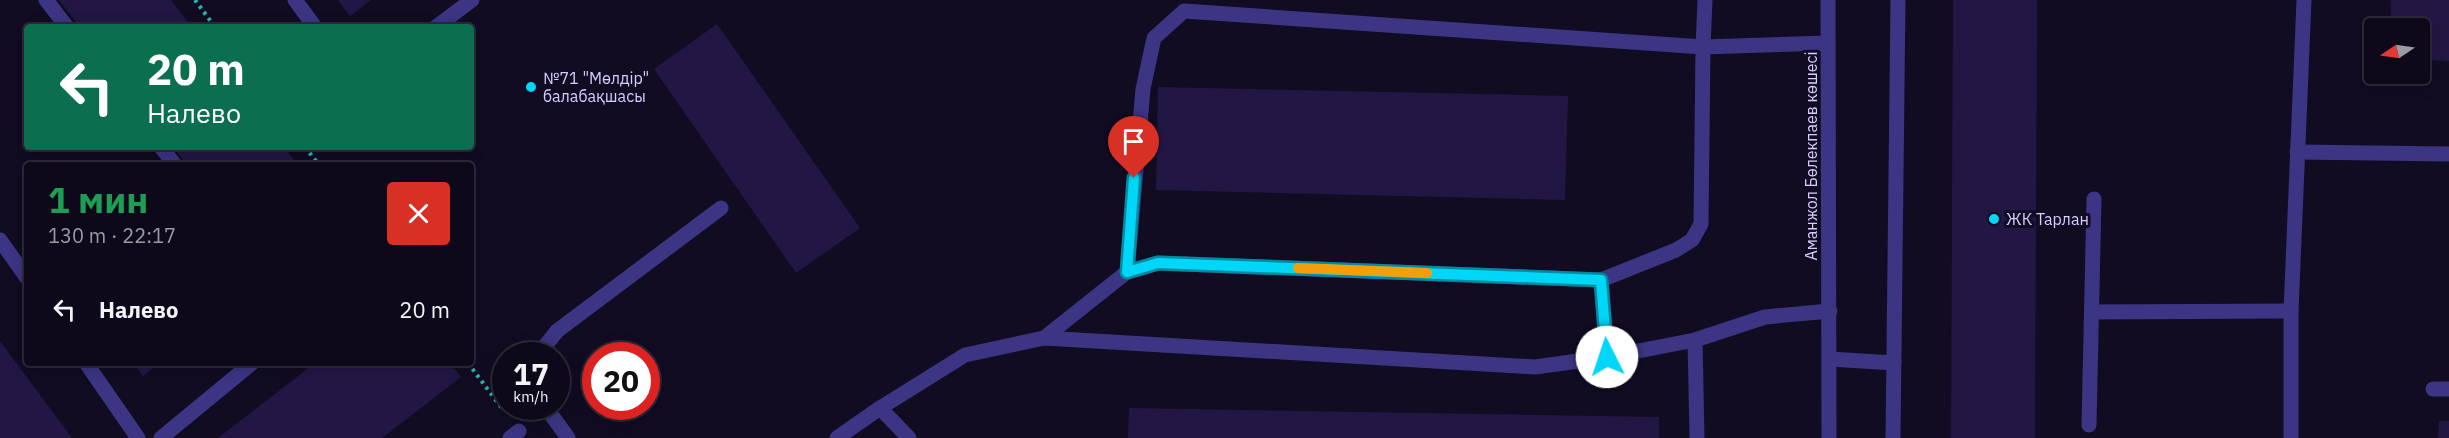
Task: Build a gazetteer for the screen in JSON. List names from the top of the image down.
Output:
{
  "streets": {
    "lane": ["Аманжол Бөлекпаев көшесі"]
  },
  "places": ["№71 \"Мөлдір\" балабақшасы", "ЖК Тарлан"],
  "north": "left",
  "page": {
    "turn": ["20 m", "Налево"],
    "heading": ["1 мин", "130 m · 22:17"],
    "list": [
      {
        "name": "Налево",
        "value": "20 m"
      }
    ],
    "speed": "17 km/h",
    "limit": "20"
  }
}
